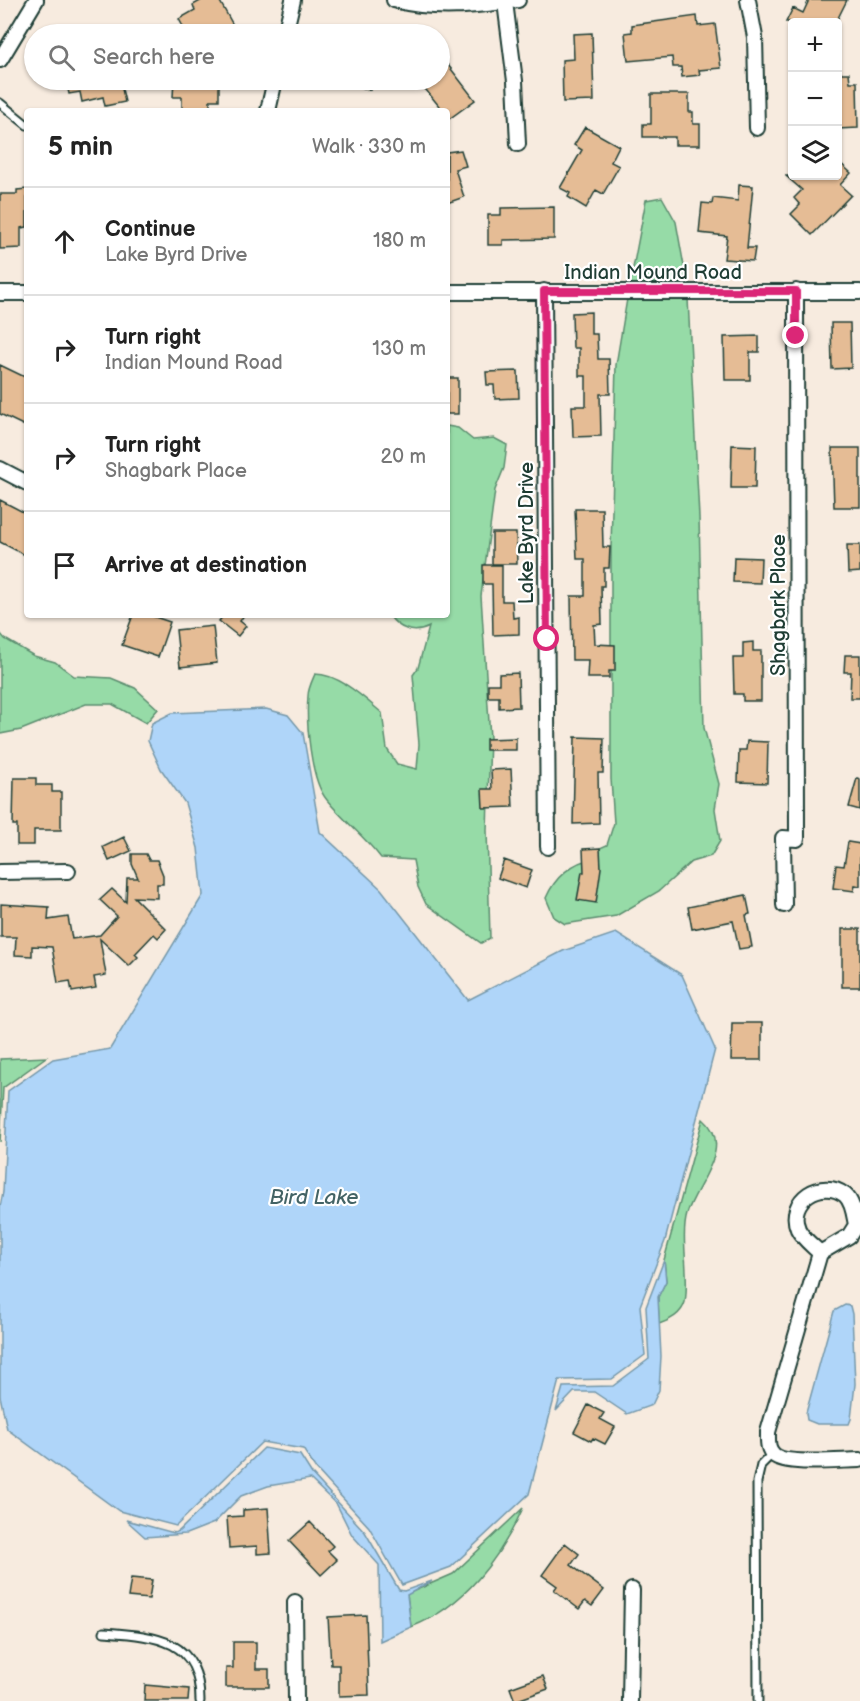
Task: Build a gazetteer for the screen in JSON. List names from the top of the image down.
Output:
{
  "streets": {
    "street": ["Indian Mound Road", "Lake Byrd Drive", "Shagbark Place"]
  },
  "crossings": [
    ["Indian Mound Road", "Lake Byrd Drive"],
    ["Indian Mound Road", "Shagbark Place"]
  ],
  "water": ["Bird Lake"],
  "page": {
    "map_buttons": ["+", "−"],
    "search": "Search here",
    "heading": ["5 min", "Walk · 330 m"],
    "list": [
      ["Continue", "Lake Byrd Drive", "180 m"],
      ["Turn right", "Indian Mound Road", "130 m"],
      ["Turn right", "Shagbark Place", "20 m"],
      "Arrive at destination"
    ]
  }
}
